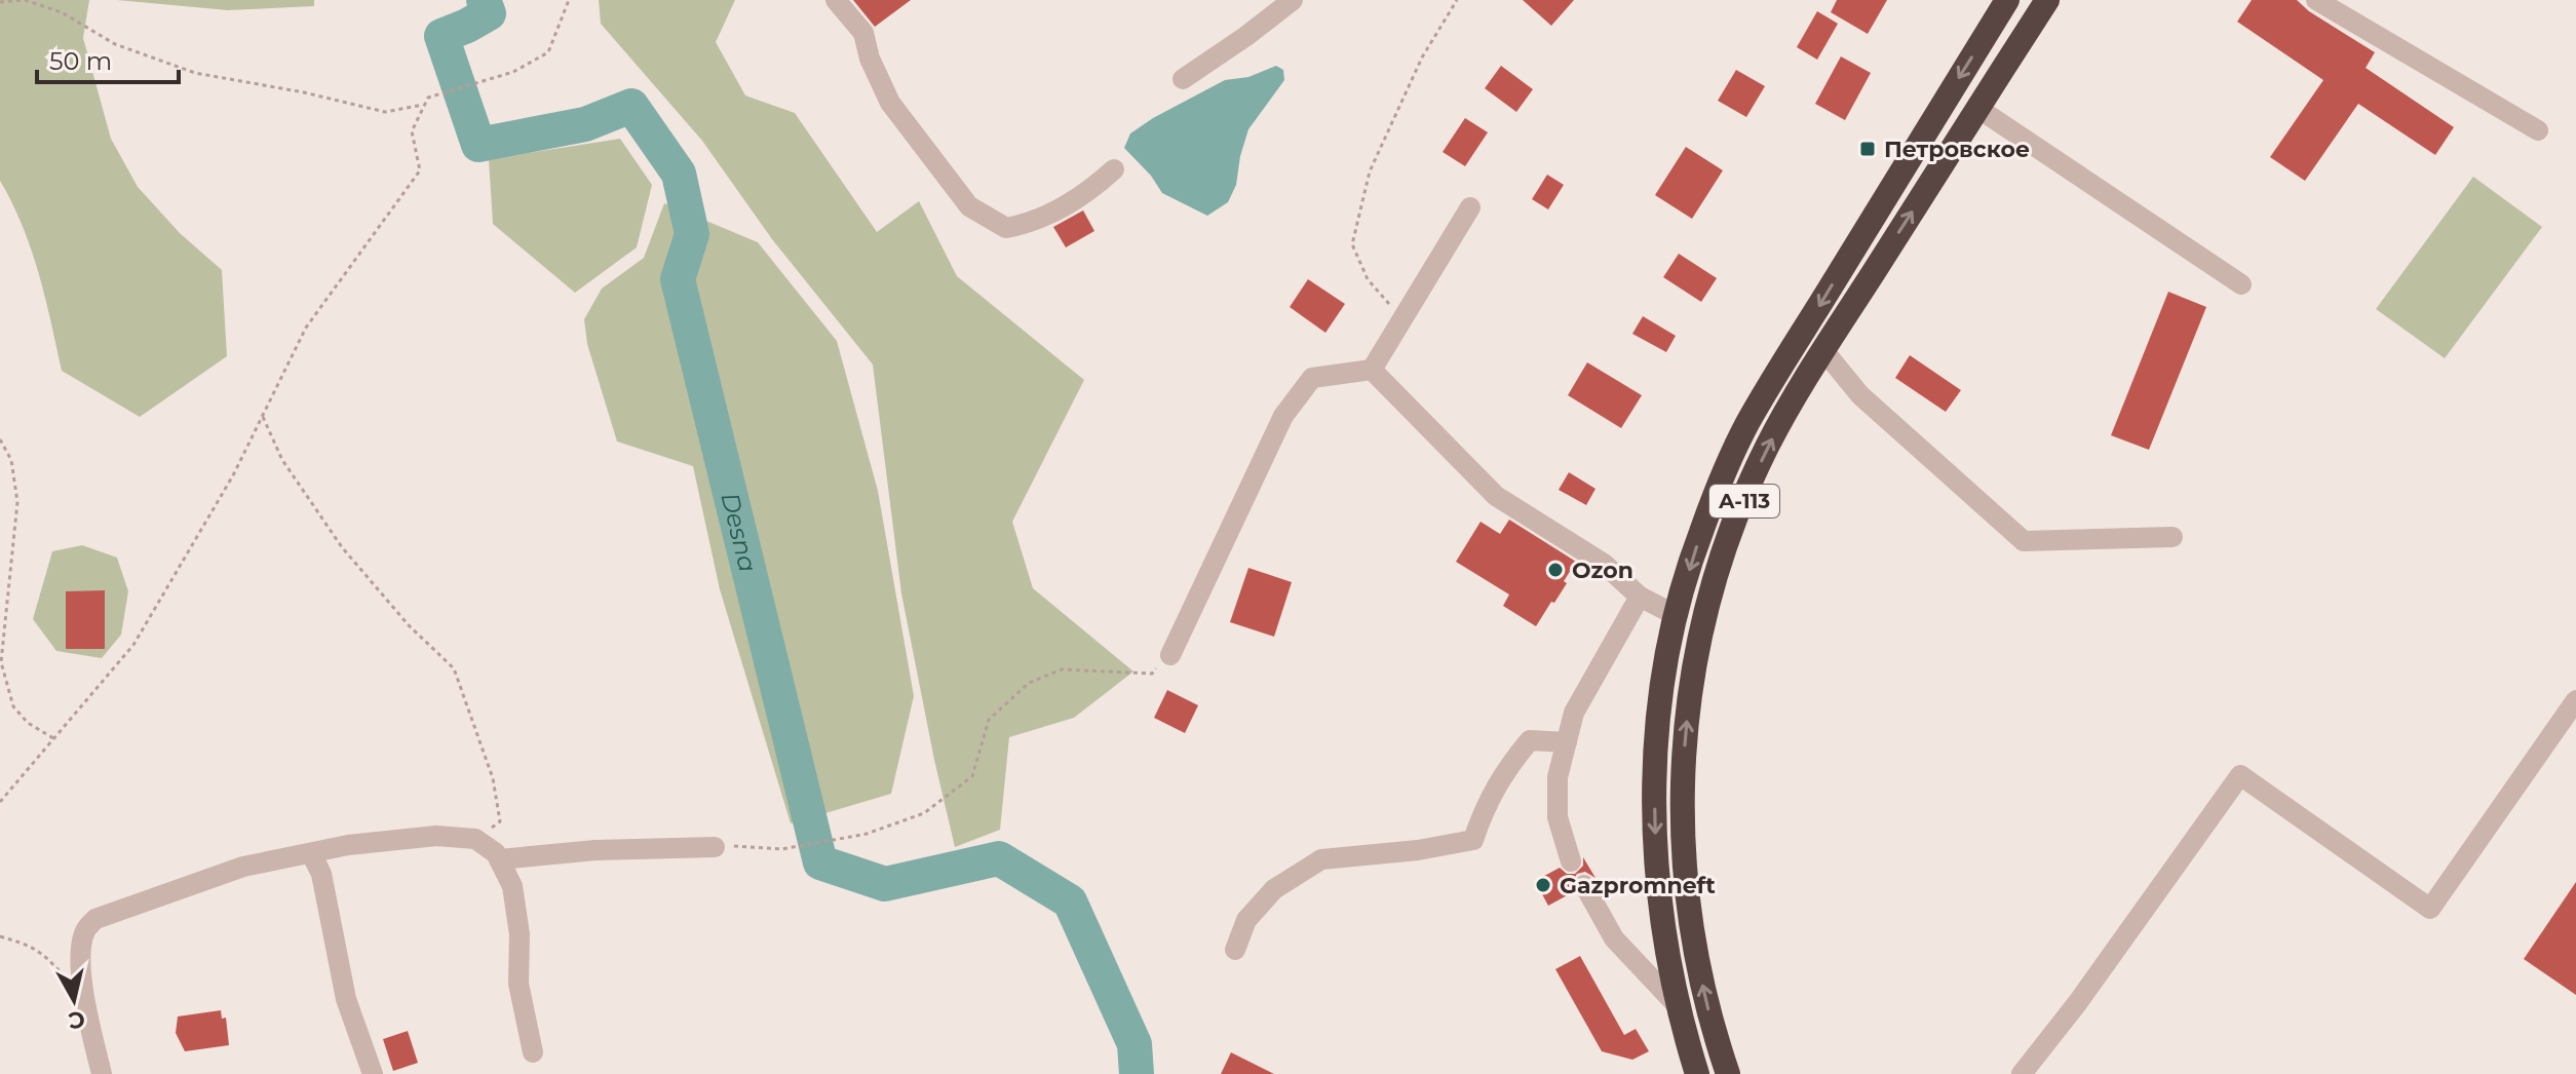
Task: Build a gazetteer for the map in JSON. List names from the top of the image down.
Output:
{
  "streets": {
    "highway": ["А-113"]
  },
  "water": ["Desna"],
  "places": {
    "transit": ["Петровское"],
    "other": ["Ozon", "Gazpromneft"]
  },
  "scale_bar": "50 m",
  "north": "bottom"
}
